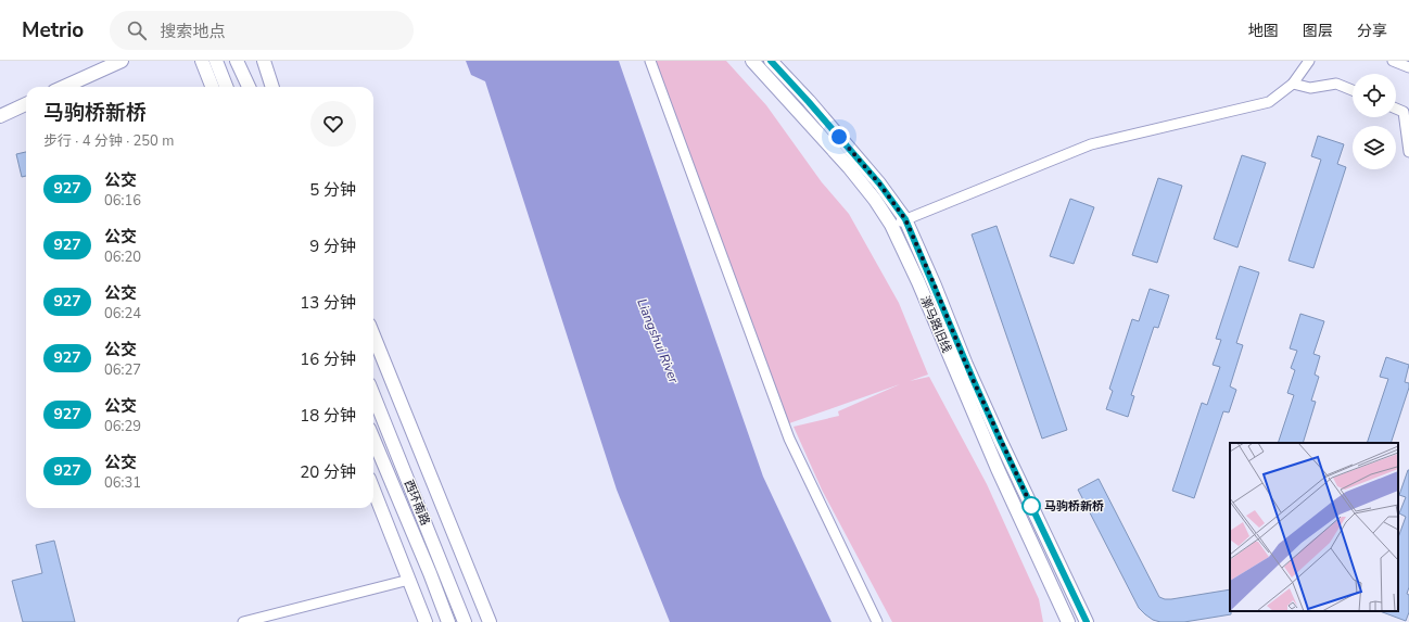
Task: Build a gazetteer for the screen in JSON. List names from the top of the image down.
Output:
{
  "streets": {
    "main road": ["漷马路旧线", "西环南路"]
  },
  "water": ["Liangshui River"],
  "places": ["马驹桥新桥"],
  "lines": ["bus line 927"],
  "page": {
    "header": "Metrio",
    "search": "搜索地点",
    "nav": ["地图", "图层", "分享"],
    "heading": ["马驹桥新桥", "步行 · 4 分钟 · 250 m"],
    "list": [
      {
        "mark": "927",
        "name": "公交",
        "note": "06:16",
        "value": "5 分钟"
      },
      {
        "mark": "927",
        "name": "公交",
        "note": "06:20",
        "value": "9 分钟"
      },
      {
        "mark": "927",
        "name": "公交",
        "note": "06:24",
        "value": "13 分钟"
      },
      {
        "mark": "927",
        "name": "公交",
        "note": "06:27",
        "value": "16 分钟"
      },
      {
        "mark": "927",
        "name": "公交",
        "note": "06:29",
        "value": "18 分钟"
      },
      {
        "mark": "927",
        "name": "公交",
        "note": "06:31",
        "value": "20 分钟"
      }
    ]
  }
}
